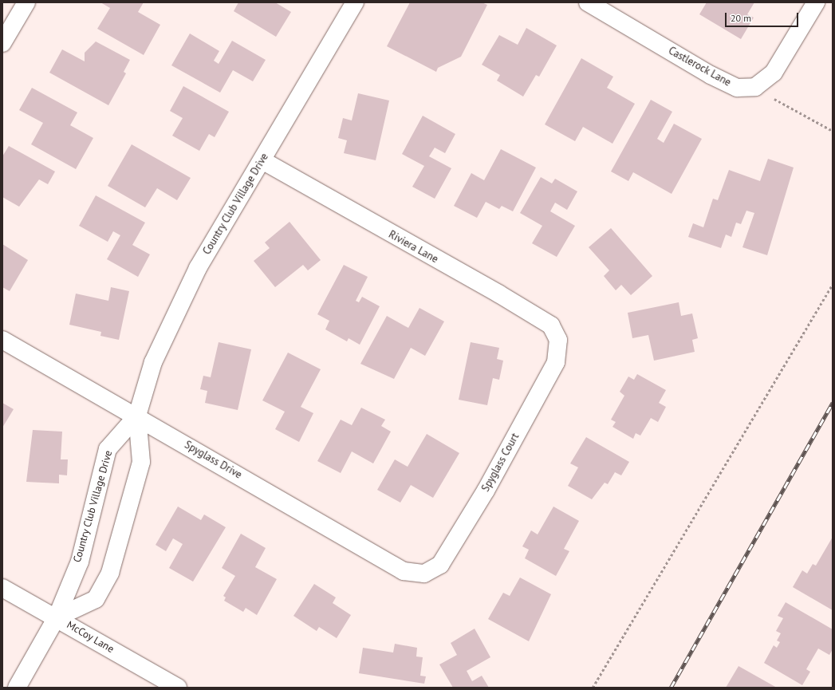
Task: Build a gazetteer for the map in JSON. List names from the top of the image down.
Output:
{
  "streets": {
    "street": [
      "Castlerock Lane",
      "Country Club Village Drive",
      "Riviera Lane",
      "Spyglass Drive",
      "Spyglass Court",
      "McCoy Lane"
    ]
  },
  "crossings": [
    ["Country Club Village Drive", "Riviera Lane"],
    ["Country Club Village Drive", "Spyglass Drive"],
    ["Country Club Village Drive", "McCoy Lane"],
    ["Riviera Lane", "Spyglass Court"],
    ["Spyglass Drive", "Spyglass Court"]
  ],
  "scale_bar": "20 m"
}
